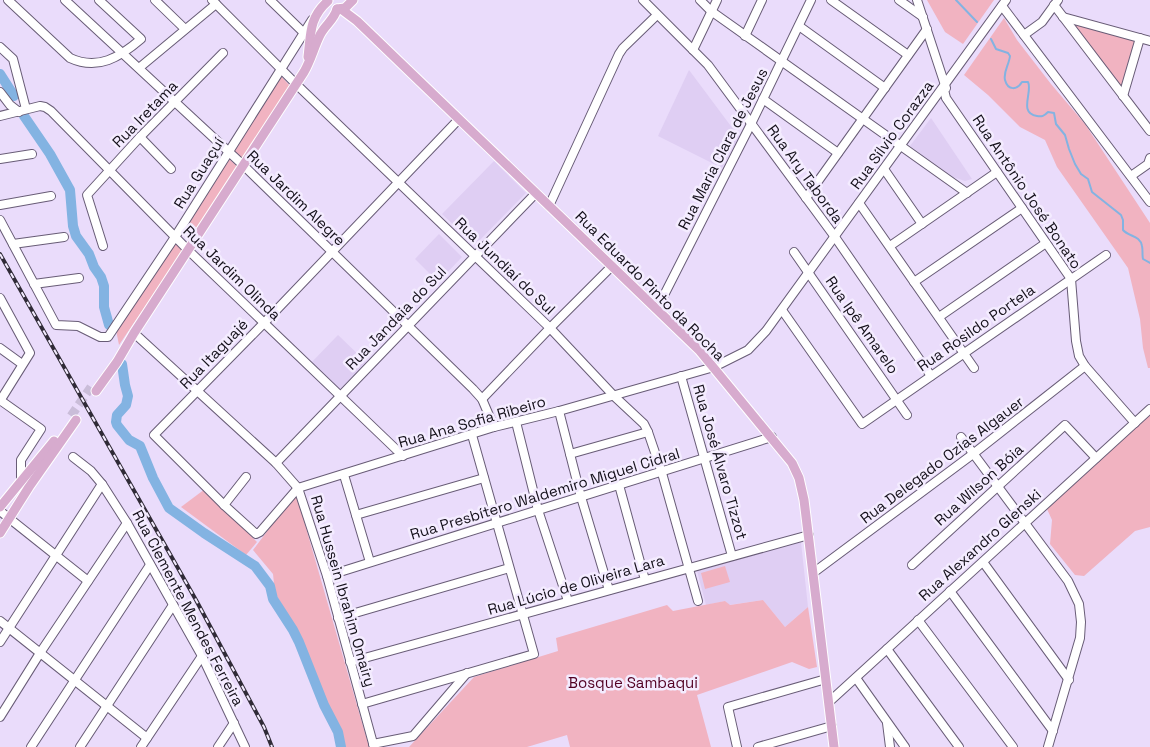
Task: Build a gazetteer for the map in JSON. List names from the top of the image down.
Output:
{
  "streets": {
    "main road": ["Rua Guaçuí", "Rua Eduardo Pinto da Rocha"],
    "street": [
      "Rua Iretama",
      "Rua Sílvio Corazza",
      "Rua Maria Clara de Jesus",
      "Rua Ary Taborda",
      "Rua Antônio José Bonato",
      "Rua Jardim Alegre",
      "Rua Jundiaí do Sul",
      "Rua Jardim Olinda",
      "Rua Jandaia do Sul",
      "Rua Ipê Amarelo",
      "Rua Rosildo Portela",
      "Rua Itaguajé",
      "Rua Ana Sofia Ribeiro",
      "Rua Delegado Ozias Algauer",
      "Rua José Álvaro Tizzot",
      "Rua Wilson Bóia",
      "Rua Presbítero Waldemiro Miguel Cidral",
      "Rua Alexandro Glenski",
      "Rua Lúcio de Oliveira Lara",
      "Rua Hussein Ibrahim Omairy",
      "Rua Clemente Mendes Ferreira"
    ]
  },
  "crossings": [
    ["Rua Iretama", "Rua Jardim Alegre"],
    ["Rua Iretama", "Rua Jardim Olinda"],
    ["Rua Sílvio Corazza", "Rua Ary Taborda"],
    ["Rua Sílvio Corazza", "Rua Antônio José Bonato"],
    ["Rua Sílvio Corazza", "Rua Eduardo Pinto da Rocha"],
    ["Rua Sílvio Corazza", "Rua Ipê Amarelo"],
    ["Rua Sílvio Corazza", "Rua Rosildo Portela"],
    ["Rua Sílvio Corazza", "Rua Ana Sofia Ribeiro"],
    ["Rua Maria Clara de Jesus", "Rua Ary Taborda"],
    ["Rua Maria Clara de Jesus", "Rua Eduardo Pinto da Rocha"],
    ["Rua Guaçuí", "Rua Jardim Alegre"],
    ["Rua Guaçuí", "Rua Jundiaí do Sul"],
    ["Rua Guaçuí", "Rua Jardim Olinda"],
    ["Rua Guaçuí", "Rua Eduardo Pinto da Rocha"],
    ["Rua Ary Taborda", "Rua Rosildo Portela"],
    ["Rua Antônio José Bonato", "Rua Rosildo Portela"],
    ["Rua Antônio José Bonato", "Rua Delegado Ozias Algauer"],
    ["Rua Antônio José Bonato", "Rua Alexandro Glenski"],
    ["Rua Jardim Alegre", "Rua Jandaia do Sul"],
    ["Rua Jardim Alegre", "Rua Itaguajé"],
    ["Rua Jardim Alegre", "Rua Ana Sofia Ribeiro"],
    ["Rua Jundiaí do Sul", "Rua Jandaia do Sul"],
    ["Rua Jundiaí do Sul", "Rua Itaguajé"],
    ["Rua Jundiaí do Sul", "Rua Ana Sofia Ribeiro"],
    ["Rua Jundiaí do Sul", "Rua Presbítero Waldemiro Miguel Cidral"],
    ["Rua Jundiaí do Sul", "Rua Lúcio de Oliveira Lara"],
    ["Rua Jardim Olinda", "Rua Jandaia do Sul"],
    ["Rua Jardim Olinda", "Rua Itaguajé"],
    ["Rua Jardim Olinda", "Rua Ana Sofia Ribeiro"],
    ["Rua Eduardo Pinto da Rocha", "Rua Jandaia do Sul"],
    ["Rua Eduardo Pinto da Rocha", "Rua Itaguajé"],
    ["Rua Eduardo Pinto da Rocha", "Rua Ana Sofia Ribeiro"],
    ["Rua Eduardo Pinto da Rocha", "Rua Delegado Ozias Algauer"],
    ["Rua Eduardo Pinto da Rocha", "Rua Presbítero Waldemiro Miguel Cidral"],
    ["Rua Eduardo Pinto da Rocha", "Rua Alexandro Glenski"],
    ["Rua Eduardo Pinto da Rocha", "Rua Lúcio de Oliveira Lara"],
    ["Rua Jandaia do Sul", "Rua Hussein Ibrahim Omairy"],
    ["Rua Ipê Amarelo", "Rua Rosildo Portela"],
    ["Rua Itaguajé", "Rua Hussein Ibrahim Omairy"],
    ["Rua Ana Sofia Ribeiro", "Rua José Álvaro Tizzot"],
    ["Rua Ana Sofia Ribeiro", "Rua Hussein Ibrahim Omairy"],
    ["Rua José Álvaro Tizzot", "Rua Presbítero Waldemiro Miguel Cidral"],
    ["Rua José Álvaro Tizzot", "Rua Lúcio de Oliveira Lara"],
    ["Rua Wilson Bóia", "Rua Alexandro Glenski"],
    ["Rua Presbítero Waldemiro Miguel Cidral", "Rua Hussein Ibrahim Omairy"],
    ["Rua Lúcio de Oliveira Lara", "Rua Hussein Ibrahim Omairy"]
  ],
  "parks": ["Bosque Sambaqui"]
}
